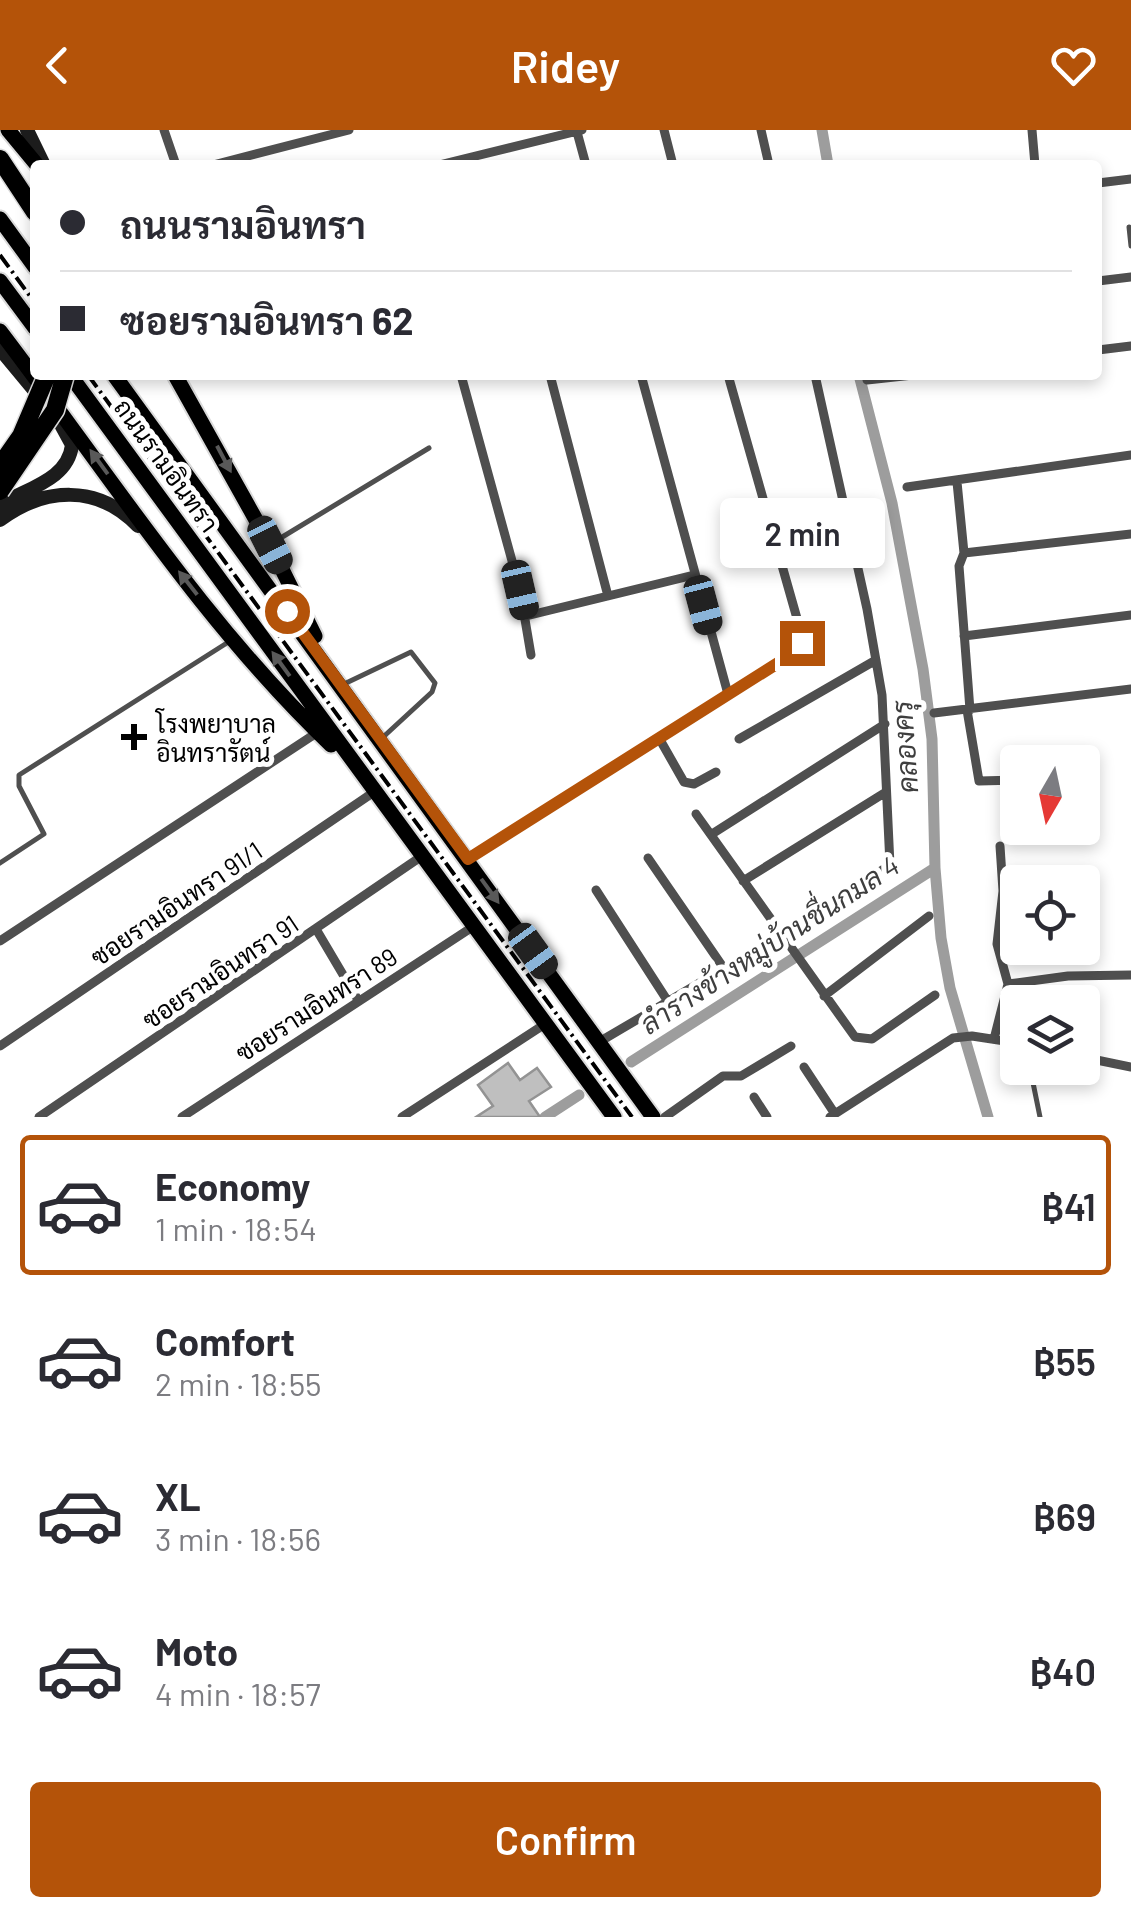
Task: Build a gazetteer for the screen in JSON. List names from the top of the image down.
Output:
{
  "streets": {
    "main road": ["ถนนรามอินทรา"],
    "street": ["ซอยรามอินทรา 91/1", "ซอยรามอินทรา 91", "ซอยรามอินทรา 89"]
  },
  "crossings": [
    ["ถนนรามอินทรา", "ซอยรามอินทรา 91/1"],
    ["ถนนรามอินทรา", "ซอยรามอินทรา 91"],
    ["ถนนรามอินทรา", "ซอยรามอินทรา 89"]
  ],
  "water": ["คลองครุ", "ลำรางข้างหมู่บ้านชื่นกมล 4"],
  "places": {
    "health": ["โรงพยาบาล อินทรารัตน์"]
  },
  "north": "bottom",
  "page": {
    "header": "Ridey",
    "banner": ["ถนนรามอินทรา", "ซอยรามอินทรา 62"],
    "bubble": "2 min",
    "list": [
      {
        "name": "Economy",
        "note": "1 min · 18:54",
        "value": "฿41"
      },
      {
        "name": "Comfort",
        "note": "2 min · 18:55",
        "value": "฿55"
      },
      {
        "name": "XL",
        "note": "3 min · 18:56",
        "value": "฿69"
      },
      {
        "name": "Moto",
        "note": "4 min · 18:57",
        "value": "฿40"
      }
    ],
    "buttons": "Confirm"
  }
}
